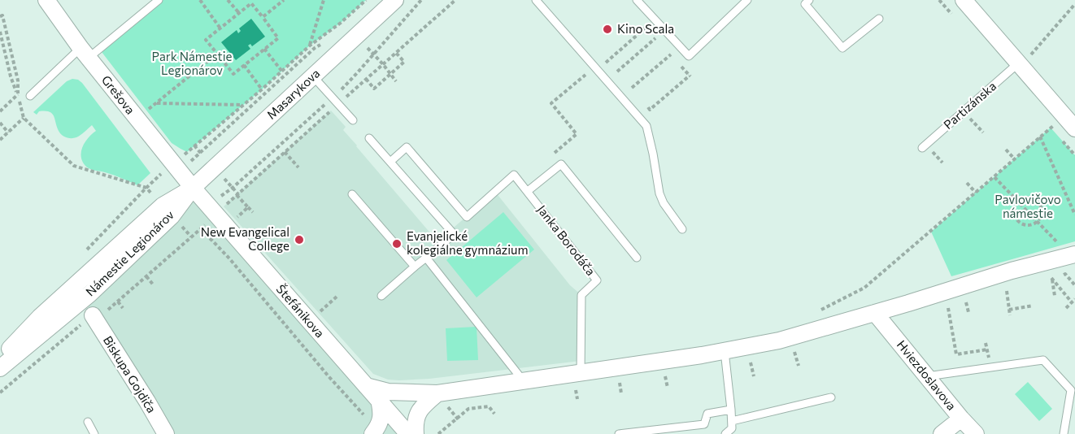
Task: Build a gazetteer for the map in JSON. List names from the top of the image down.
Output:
{
  "streets": {
    "street": [
      "Masarykova",
      "Grešova",
      "Námestie Legionárov",
      "Štefánikova",
      "Biskupa Gojdiča",
      "Hviezdoslavova"
    ],
    "lane": ["Partizánska", "Janka Borodáča"]
  },
  "crossings": [
    ["Masarykova", "Grešova"],
    ["Masarykova", "Námestie Legionárov"],
    ["Masarykova", "Štefánikova"],
    ["Grešova", "Námestie Legionárov"],
    ["Grešova", "Štefánikova"],
    ["Námestie Legionárov", "Štefánikova"]
  ],
  "parks": ["Park Námestie Legionárov", "Pavlovičovo námestie"],
  "places": ["Kino Scala", "New Evangelical College", "Evanjelické kolegiálne gymnázium"]
}
